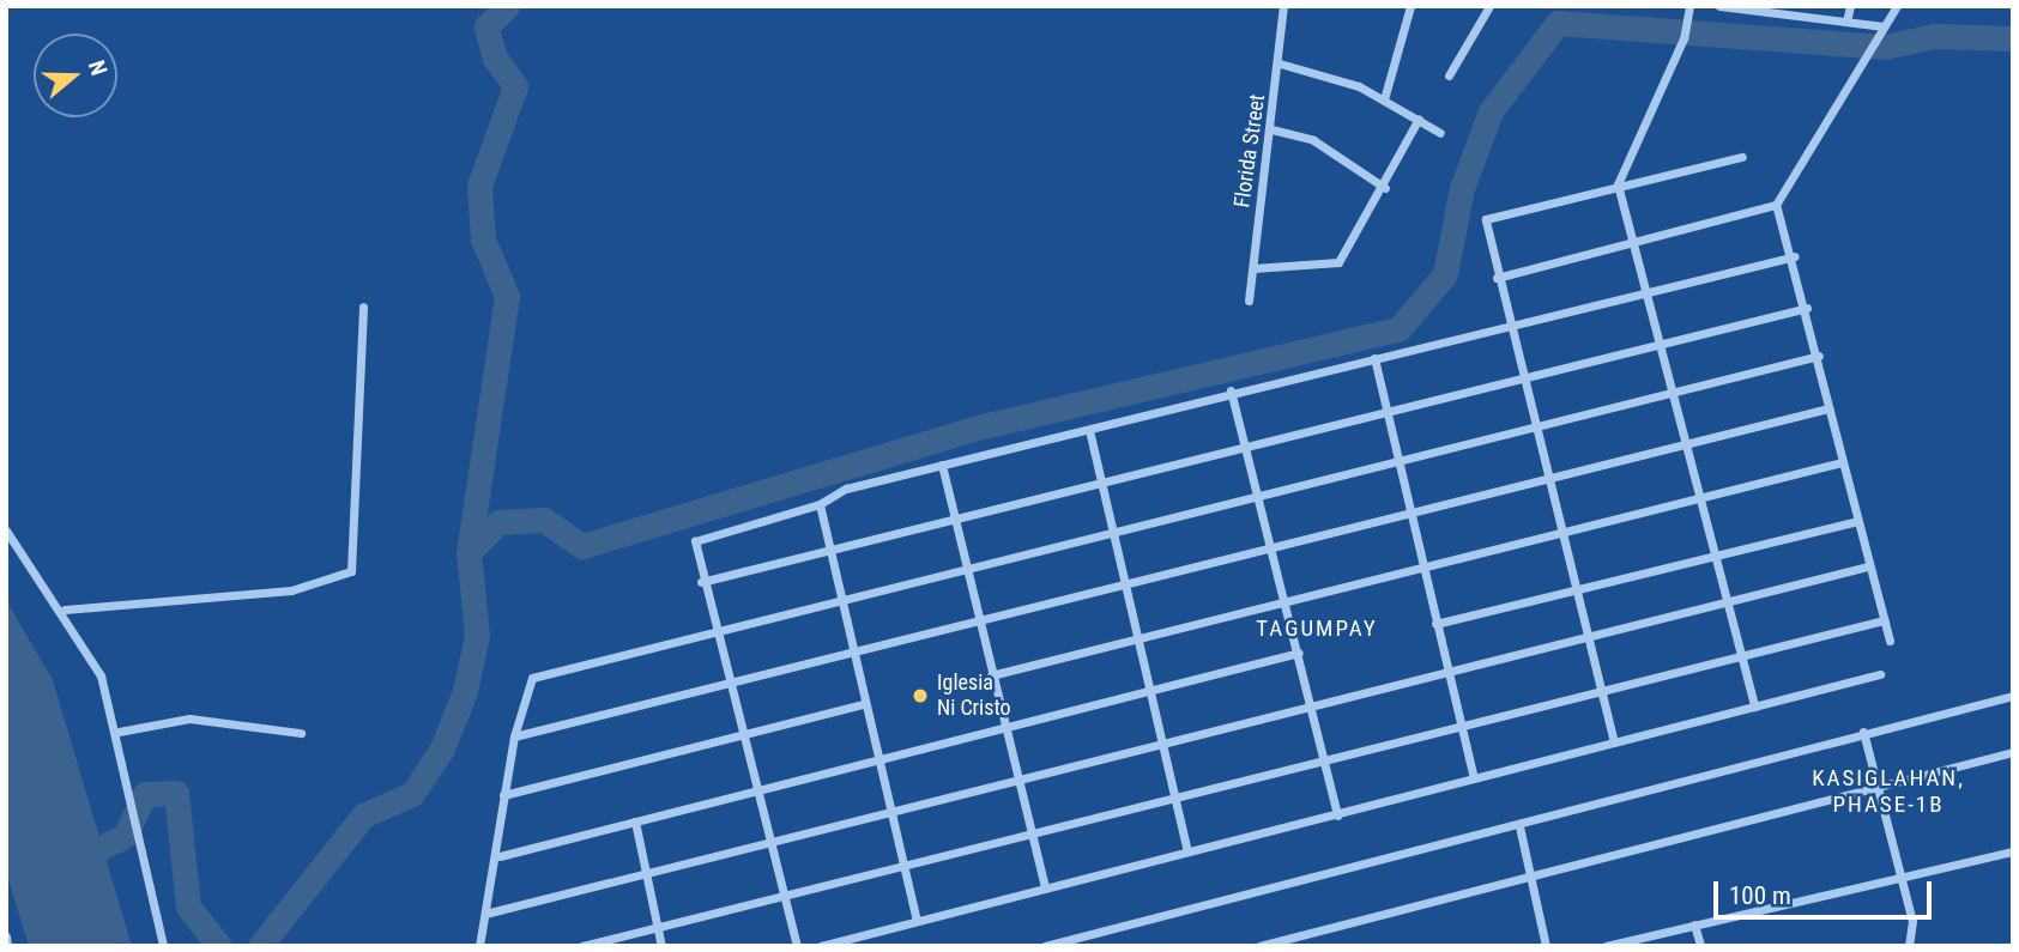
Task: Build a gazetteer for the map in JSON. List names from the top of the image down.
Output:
{
  "streets": {
    "street": ["Florida Street"]
  },
  "districts": ["TAGUMPAY", "KASIGLAHAN, PHASE-1B"],
  "places": ["Iglesia Ni Cristo"],
  "scale_bar": "100 m",
  "north": "right"
}
